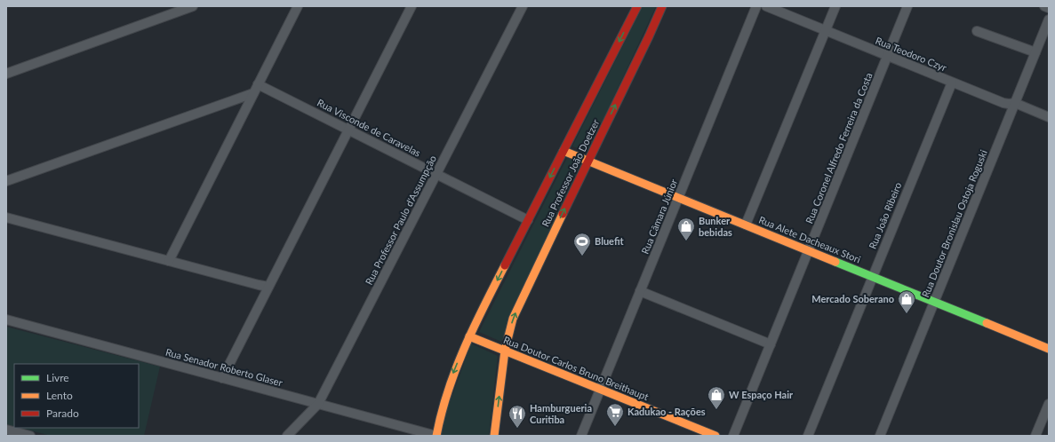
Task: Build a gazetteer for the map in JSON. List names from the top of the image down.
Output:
{
  "streets": {
    "main road": ["Rua Professor João Doetzer", "Rua Alete Dacheaux Stori", "Rua Doutor Carlos Bruno Breithaupt"],
    "street": [
      "Rua Teodoro Czyr",
      "Rua Visconde de Caravelas",
      "Rua Coronel Alfredo Ferreira da Costa",
      "Rua João Ribeiro",
      "Rua Câmara Júnior",
      "Rua Professor Paulo d'Assumpção",
      "Rua Doutor Bronislau Ostoja Roguski",
      "Rua Senador Roberto Glaser"
    ]
  },
  "crossings": [
    ["Rua Teodoro Czyr", "Rua Coronel Alfredo Ferreira da Costa"],
    ["Rua Teodoro Czyr", "Rua João Ribeiro"],
    ["Rua Teodoro Czyr", "Rua Doutor Bronislau Ostoja Roguski"],
    ["Rua Visconde de Caravelas", "Rua Professor João Doetzer"],
    ["Rua Visconde de Caravelas", "Rua Professor Paulo d'Assumpção"],
    ["Rua Coronel Alfredo Ferreira da Costa", "Rua Alete Dacheaux Stori"],
    ["Rua Professor João Doetzer", "Rua Alete Dacheaux Stori"],
    ["Rua Professor João Doetzer", "Rua Senador Roberto Glaser"],
    ["Rua Professor João Doetzer", "Rua Doutor Carlos Bruno Breithaupt"],
    ["Rua João Ribeiro", "Rua Alete Dacheaux Stori"],
    ["Rua Câmara Júnior", "Rua Alete Dacheaux Stori"],
    ["Rua Câmara Júnior", "Rua Doutor Carlos Bruno Breithaupt"],
    ["Rua Professor Paulo d'Assumpção", "Rua Senador Roberto Glaser"],
    ["Rua Doutor Bronislau Ostoja Roguski", "Rua Alete Dacheaux Stori"]
  ],
  "places": {
    "shop": ["Bunker bebidas", "Mercado Soberano", "W Espaço Hair"],
    "sports": ["Bluefit"],
    "supermarket": ["Kadukao - Rações"],
    "restaurant": ["Hamburgueria Curitiba"]
  },
  "legend": ["Livre", "Lento", "Parado"]
}
